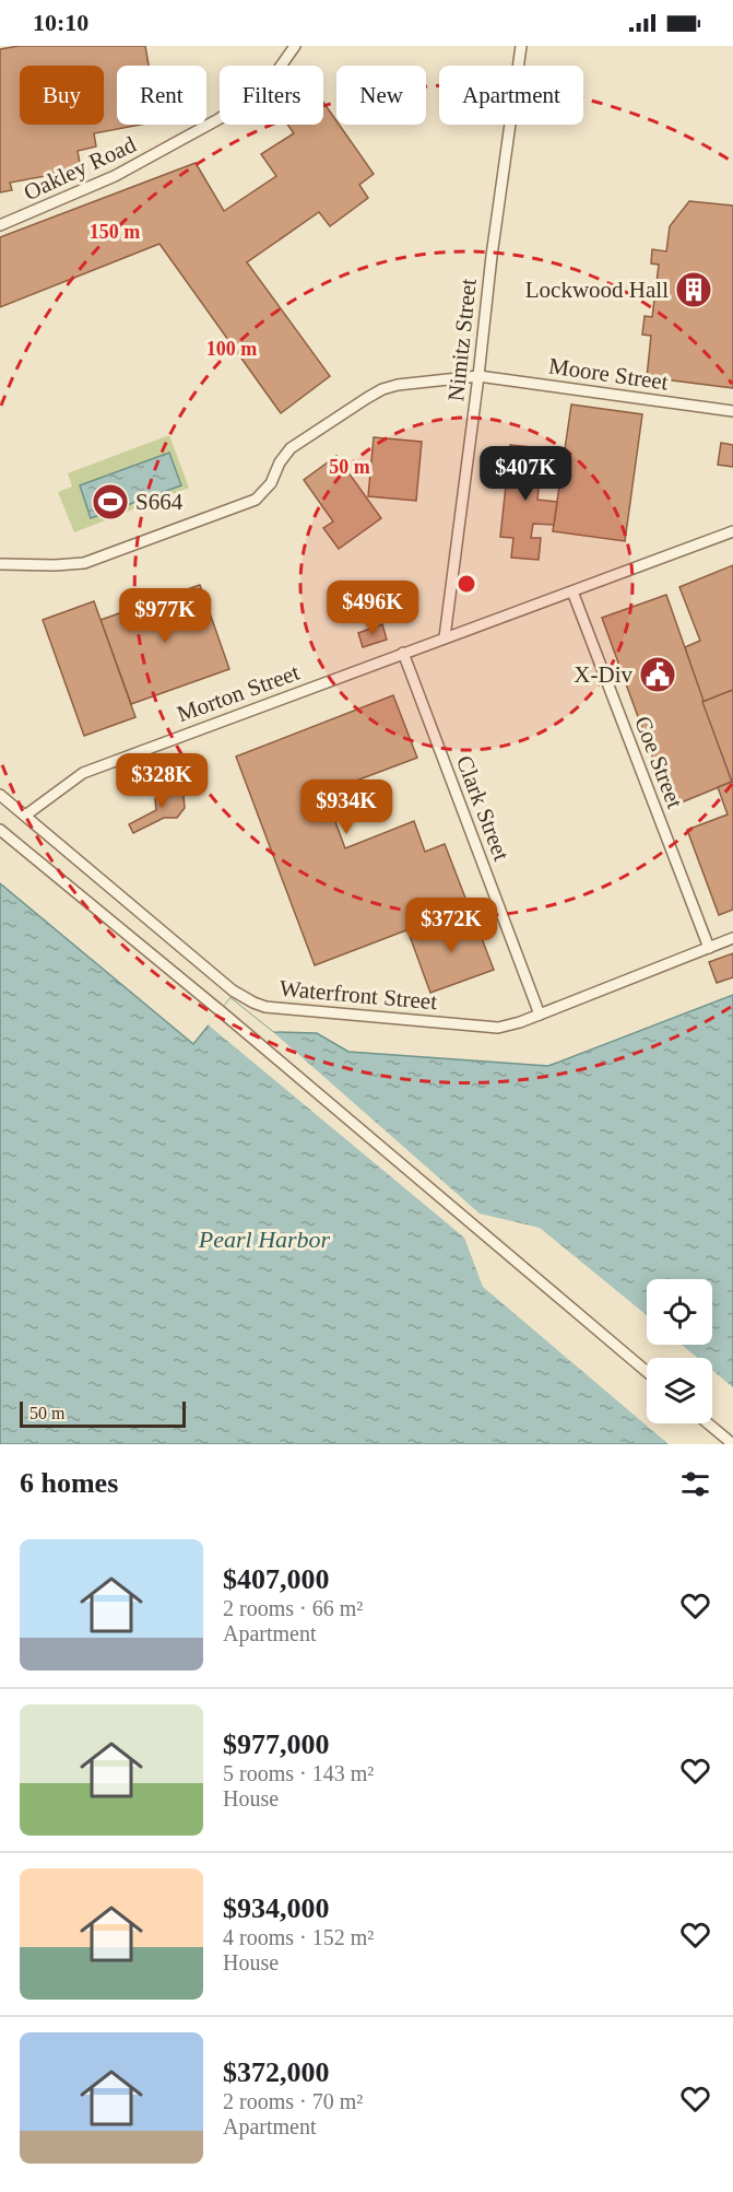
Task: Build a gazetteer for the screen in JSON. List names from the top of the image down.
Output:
{
  "streets": {
    "lane": [
      "Oakley Road",
      "Nimitz Street",
      "Moore Street",
      "Morton Street",
      "Coe Street",
      "Clark Street",
      "Waterfront Street"
    ]
  },
  "crossings": [
    ["Nimitz Street", "Moore Street"],
    ["Nimitz Street", "Morton Street"],
    ["Morton Street", "Coe Street"],
    ["Morton Street", "Clark Street"],
    ["Morton Street", "Waterfront Street"],
    ["Coe Street", "Waterfront Street"],
    ["Clark Street", "Waterfront Street"]
  ],
  "water": ["Pearl Harbor"],
  "places": {
    "building": ["Lockwood Hall"],
    "sports": ["S664"],
    "public building": ["X-Div"]
  },
  "scale_bar": "50 m",
  "page": {
    "status": "10:10",
    "chip": [
      "Buy",
      "Rent",
      "Filters",
      "New",
      "Apartment"
    ],
    "price": [
      "$407K",
      "$496K",
      "$977K",
      "$328K",
      "$934K",
      "$372K"
    ],
    "scale": "50 m",
    "heading": "6 homes",
    "list": [
      {
        "name": "$407,000",
        "note": "2 rooms · 66 m² · Apartment"
      },
      {
        "name": "$977,000",
        "note": "5 rooms · 143 m² · House"
      },
      {
        "name": "$934,000",
        "note": "4 rooms · 152 m² · House"
      },
      {
        "name": "$372,000",
        "note": "2 rooms · 70 m² · Apartment"
      }
    ]
  },
  "rings": ["150 m", "100 m", "50 m"]
}
